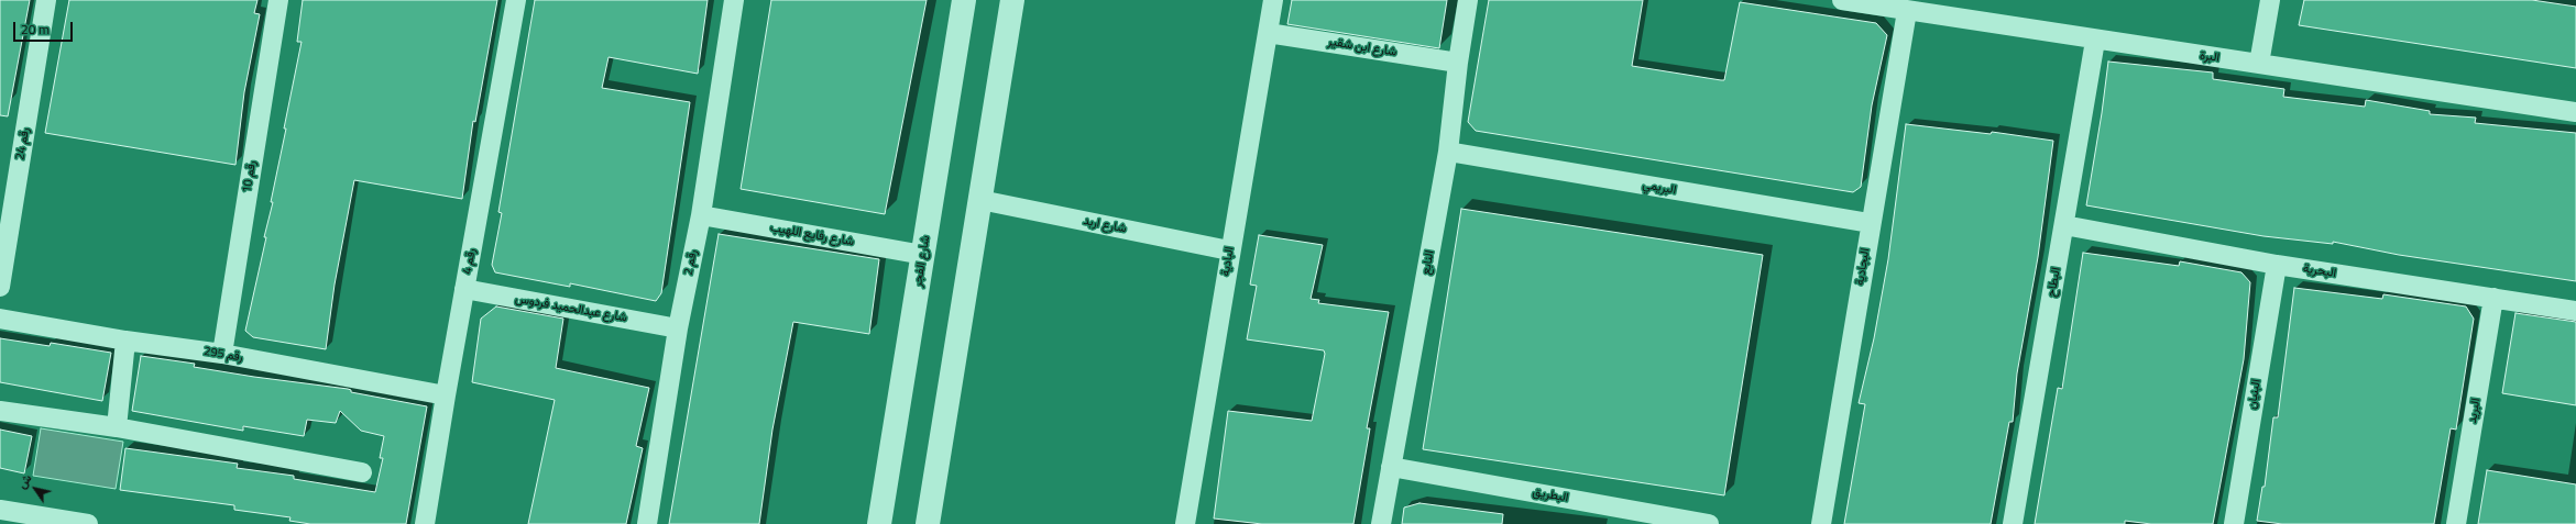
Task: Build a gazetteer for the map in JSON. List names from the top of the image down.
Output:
{
  "streets": {
    "street": [
      "شارع ابن شقير",
      "البرة",
      "رقم 24",
      "رقم 10",
      "البريمي",
      "شارع اربد",
      "شارع رفايع اللهيب",
      "رقم 4",
      "شارع الفجر",
      "البادية",
      "رقم 2",
      "النابع",
      "البجادية",
      "البحرية",
      "البطاح",
      "شارع عبدالحميد فردوس",
      "رقم 295",
      "البنيان",
      "البريد",
      "البطريق"
    ]
  },
  "crossings": [
    ["شارع ابن شقير", "البادية"],
    ["شارع ابن شقير", "النابع"],
    ["البرة", "البجادية"],
    ["البرة", "البطاح"],
    ["رقم 10", "رقم 295"],
    ["البريمي", "النابع"],
    ["البريمي", "البجادية"],
    ["شارع اربد", "البادية"],
    ["شارع رفايع اللهيب", "شارع الفجر"],
    ["شارع رفايع اللهيب", "رقم 2"],
    ["رقم 4", "شارع عبدالحميد فردوس"],
    ["رقم 4", "رقم 295"],
    ["رقم 2", "شارع عبدالحميد فردوس"],
    ["النابع", "البطريق"],
    ["البحرية", "البطاح"],
    ["البحرية", "البنيان"],
    ["البحرية", "البريد"]
  ],
  "scale_bar": "20 m",
  "north": "top left"
}
